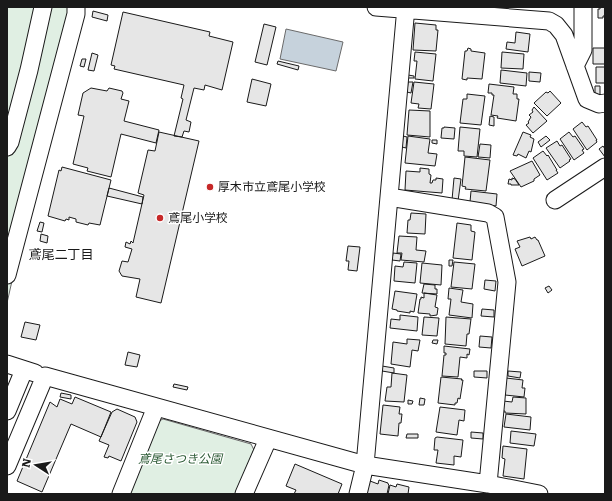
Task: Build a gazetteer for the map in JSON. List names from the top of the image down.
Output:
{
  "districts": ["鳶尾二丁目"],
  "parks": ["鳶尾さつき公園"],
  "places": ["厚木市立鳶尾小学校", "鳶尾小学校"],
  "north": "left"
}
